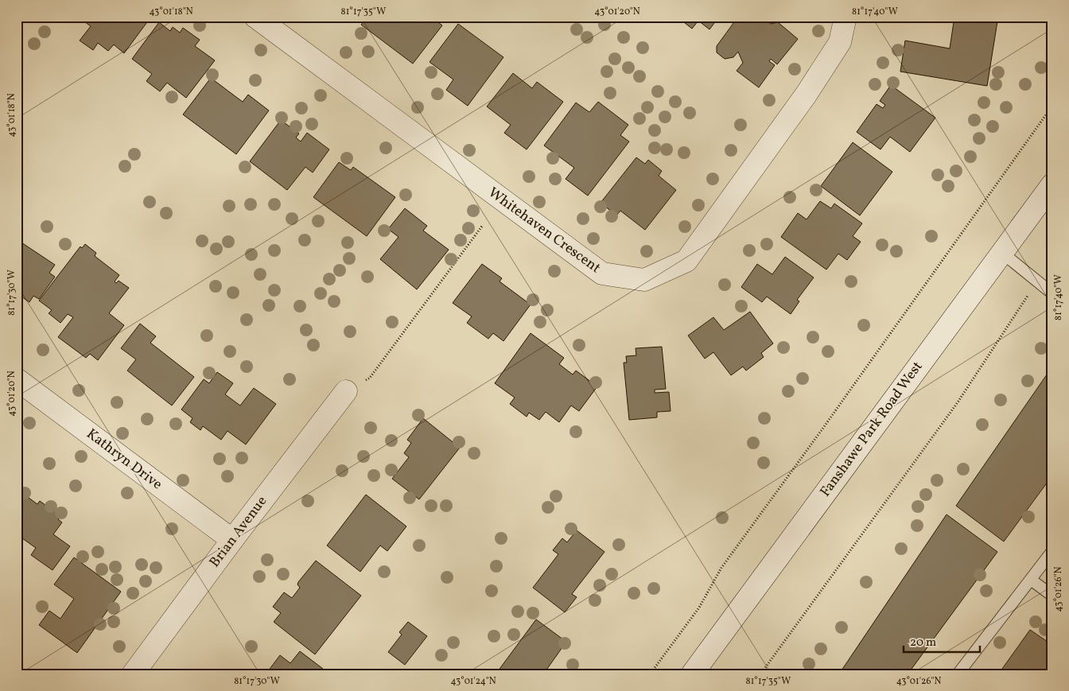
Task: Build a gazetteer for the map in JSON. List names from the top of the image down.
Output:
{
  "streets": {
    "street": [
      "Whitehaven Crescent",
      "Fanshawe Park Road West",
      "Kathryn Drive",
      "Brian Avenue"
    ]
  },
  "crossings": [
    ["Kathryn Drive", "Brian Avenue"]
  ],
  "scale_bar": "20 m",
  "coordinates": [
    "43°01'18\"N",
    "81°17'35\"W",
    "43°01'20\"N",
    "81°17'40\"W",
    "81°17'30\"W",
    "43°01'26\"N",
    "43°01'24\"N"
  ]
}
